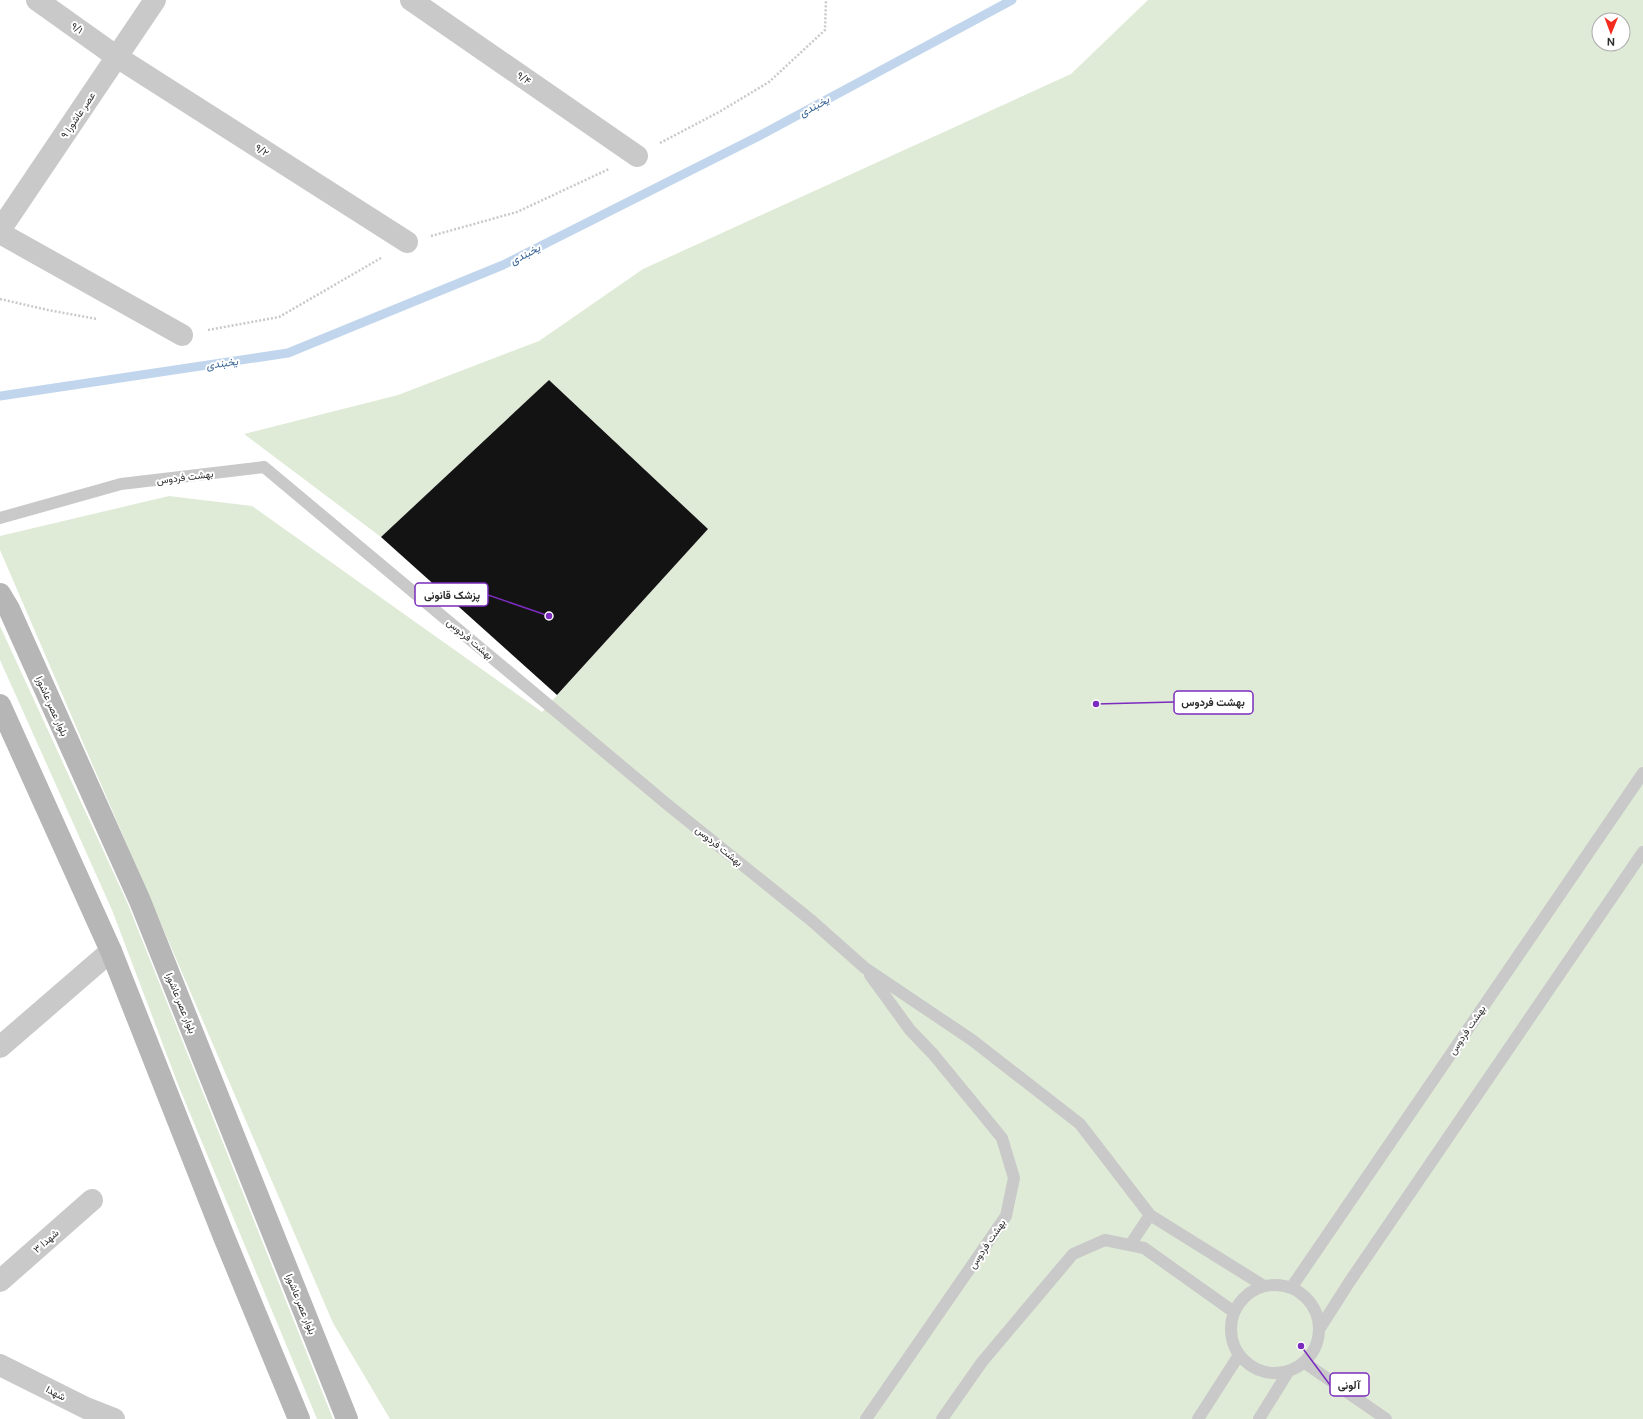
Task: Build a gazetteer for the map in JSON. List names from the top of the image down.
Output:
{
  "streets": {
    "main road": ["بلوار عصر عاشورا"],
    "street": [
      "۹/۱",
      "۹/۴",
      "عصر عاشورا ۹",
      "۹/۲",
      "شهدا ۳",
      "شهدا"
    ],
    "lane": ["بهشت فردوس"]
  },
  "crossings": [
    ["۹/۱", "عصر عاشورا ۹"],
    ["۹/۱", "۹/۲"],
    ["عصر عاشورا ۹", "۹/۲"]
  ],
  "water": ["یخبندی"],
  "places": ["پزشک قانونی", "بهشت فردوس", "آلونی"],
  "north": "bottom"
}
